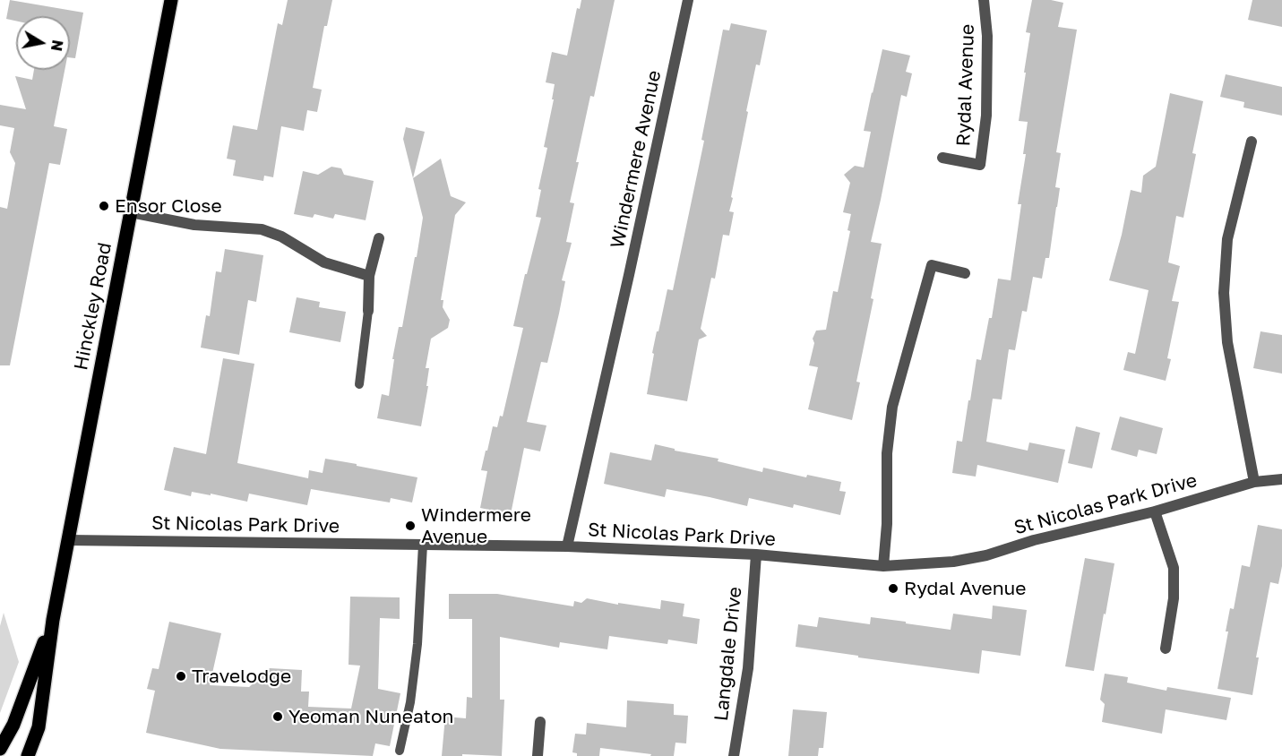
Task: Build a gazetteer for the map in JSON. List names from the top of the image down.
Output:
{
  "streets": {
    "main road": ["Hinckley Road"],
    "street": [
      "Rydal Avenue",
      "Windermere Avenue",
      "St Nicolas Park Drive",
      "Langdale Drive"
    ]
  },
  "crossings": [
    ["Windermere Avenue", "St Nicolas Park Drive"],
    ["Hinckley Road", "St Nicolas Park Drive"],
    ["St Nicolas Park Drive", "Langdale Drive"]
  ],
  "places": [
    "Ensor Close",
    "Windermere Avenue",
    "Rydal Avenue",
    "Travelodge",
    "Yeoman Nuneaton"
  ],
  "north": "right"
}
